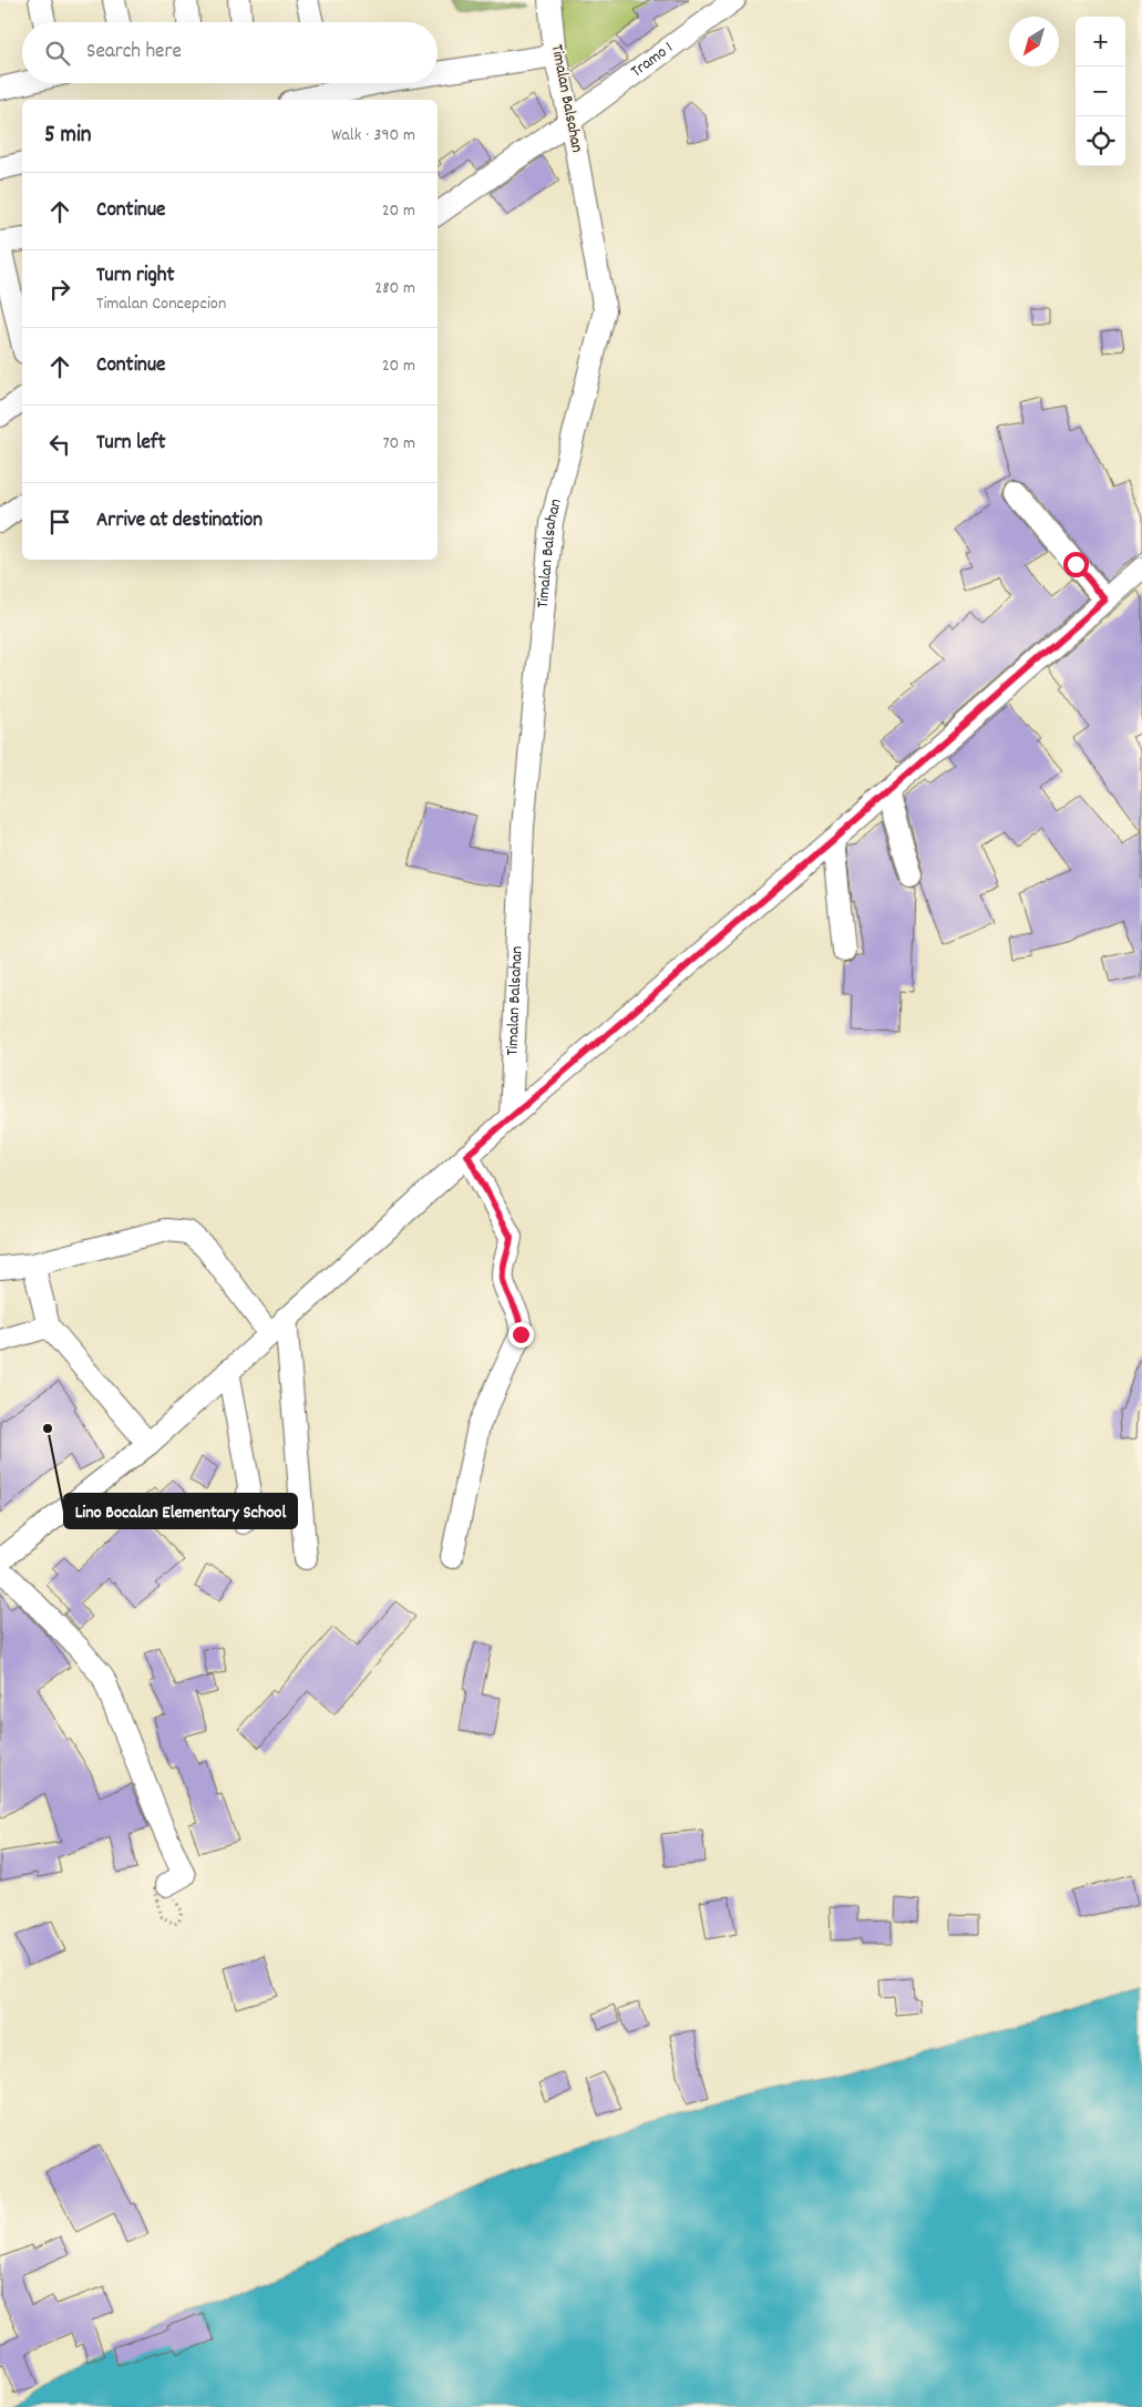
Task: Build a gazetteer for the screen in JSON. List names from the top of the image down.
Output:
{
  "streets": {
    "street": ["Tramo 1", "Timalan Balsahan"]
  },
  "crossings": [
    ["Tramo 1", "Timalan Balsahan"]
  ],
  "places": ["Lino Bocalan Elementary School"],
  "north": "bottom left",
  "page": {
    "map_buttons": ["+", "−"],
    "search": "Search here",
    "heading": ["5 min", "Walk · 390 m"],
    "list": [
      ["Continue", "20 m"],
      ["Turn right", "Timalan Concepcion", "280 m"],
      ["Continue", "20 m"],
      ["Turn left", "70 m"],
      "Arrive at destination"
    ]
  }
}
